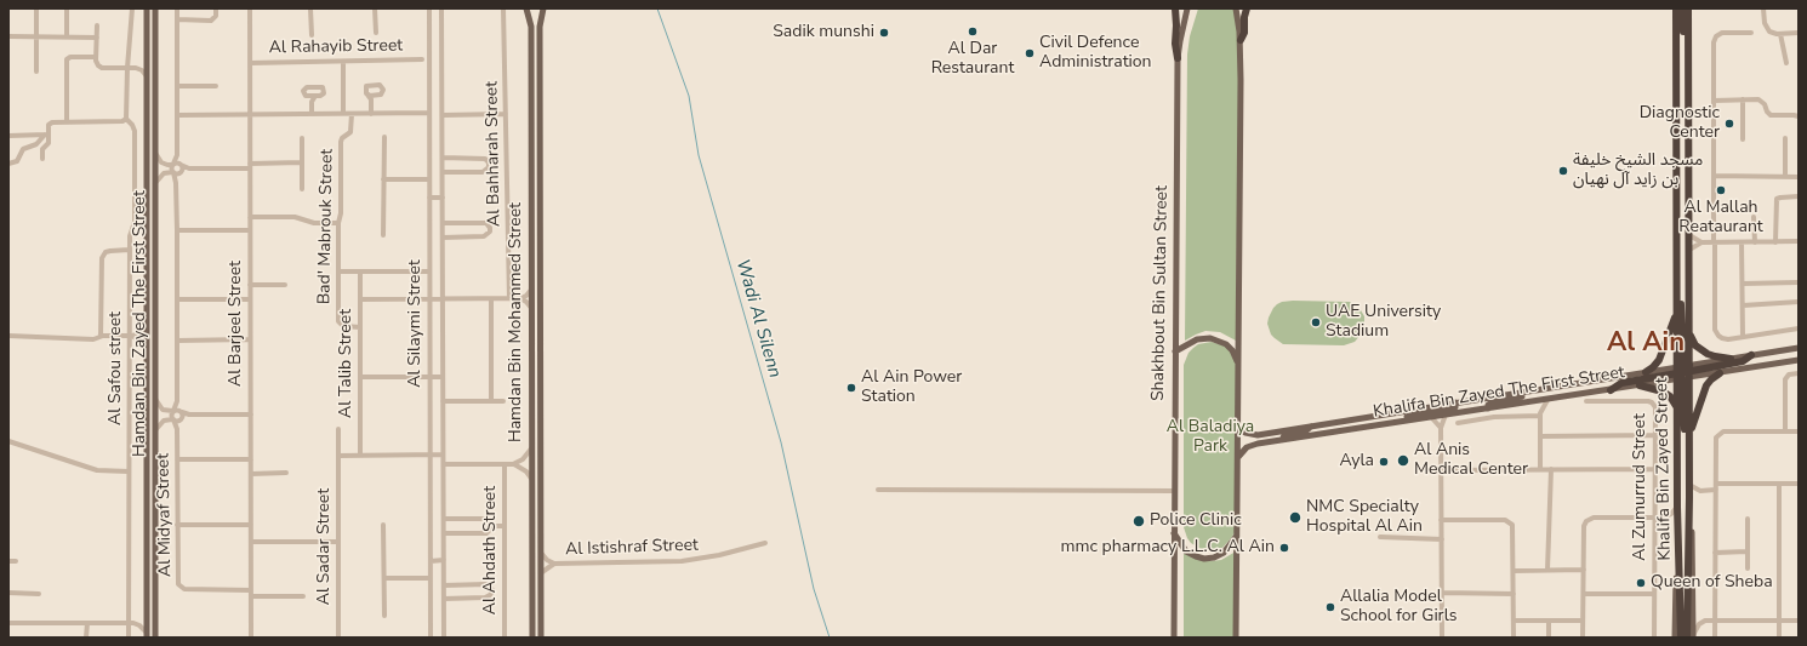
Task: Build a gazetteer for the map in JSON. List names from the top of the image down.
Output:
{
  "streets": {
    "highway": ["Khalifa Bin Zayed Street"],
    "main road": [
      "Shakhbout Bin Sultan Street",
      "Hamdan Bin Mohammed Street",
      "Hamdan Bin Zayed The First Street",
      "Khalifa Bin Zayed The First Street"
    ],
    "street": [
      "Al Rahayib Street",
      "Al Bahharah Street",
      "Bad' Mabrouk Street",
      "Al Barjeel Street",
      "Al Silaymi Street",
      "Al Talib Street",
      "Al Safou street",
      "Al Zumurrud Street",
      "Al Midyaf Street",
      "Al Sadar Street",
      "Al Istishraf Street",
      "Al Ahdath Street"
    ]
  },
  "crossings": [
    ["Al Rahayib Street", "Al Barjeel Street"],
    ["Bad' Mabrouk Street", "Al Talib Street"],
    ["Hamdan Bin Mohammed Street", "Al Istishraf Street"],
    ["Al Barjeel Street", "Al Midyaf Street"],
    ["Khalifa Bin Zayed The First Street", "Khalifa Bin Zayed Street"]
  ],
  "districts": ["Al Ain"],
  "water": ["Wadi Al Silenn"],
  "parks": ["Al Baladiya Park"],
  "places": [
    "Al Dar Restaurant",
    "Sadik munshi",
    "Civil Defence Administration",
    "Diagnostic Center",
    "مسجد الشيخ خليفة بن زايد آل نهيان",
    "Al Mallah Reataurant",
    "UAE University Stadium",
    "Al Ain Power Station",
    "Al Anis Medical Center",
    "Ayla",
    "NMC Specialty Hospital Al Ain",
    "Police Clinic",
    "mmc pharmacy L.L.C. Al Ain",
    "Queen of Sheba",
    "Allalia Model School for Girls"
  ]
}
